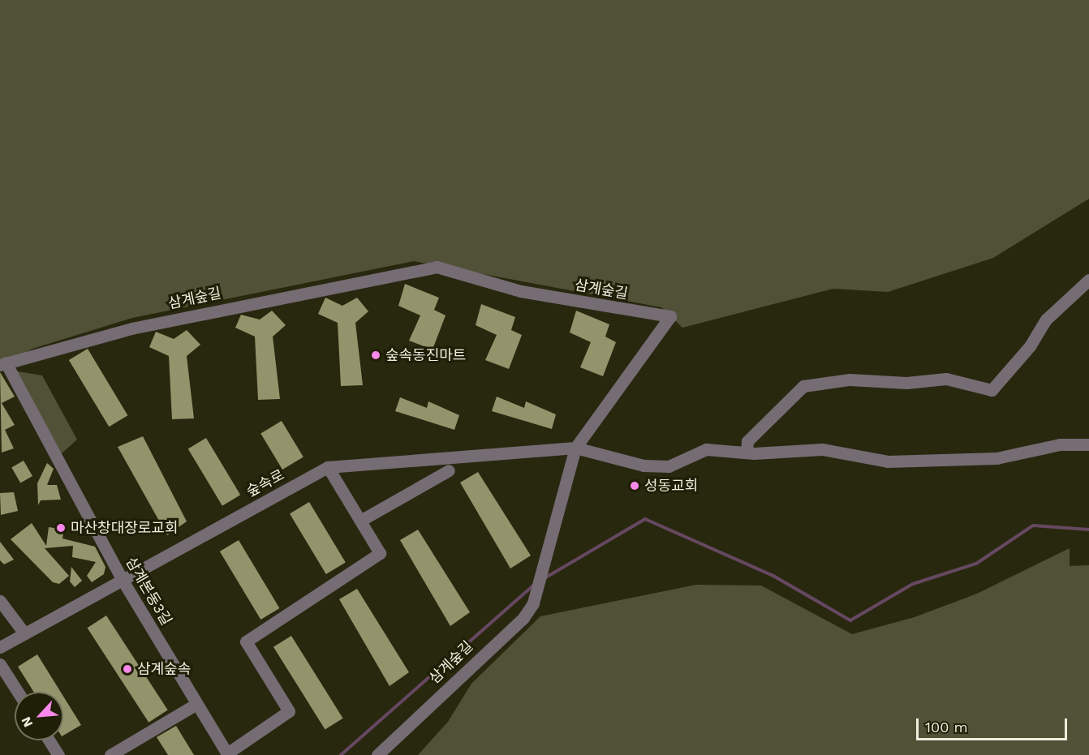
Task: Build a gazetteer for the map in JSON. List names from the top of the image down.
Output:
{
  "streets": {
    "street": ["삼계숲길", "숲속로", "삼계본동3길"]
  },
  "crossings": [
    ["삼계숲길", "숲속로"],
    ["삼계숲길", "삼계본동3길"],
    ["숲속로", "삼계본동3길"]
  ],
  "places": [
    "숲속동진마트",
    "성동교회",
    "마산창대장로교회",
    "삼계숲속"
  ],
  "scale_bar": "100 m",
  "north": "bottom left"
}
